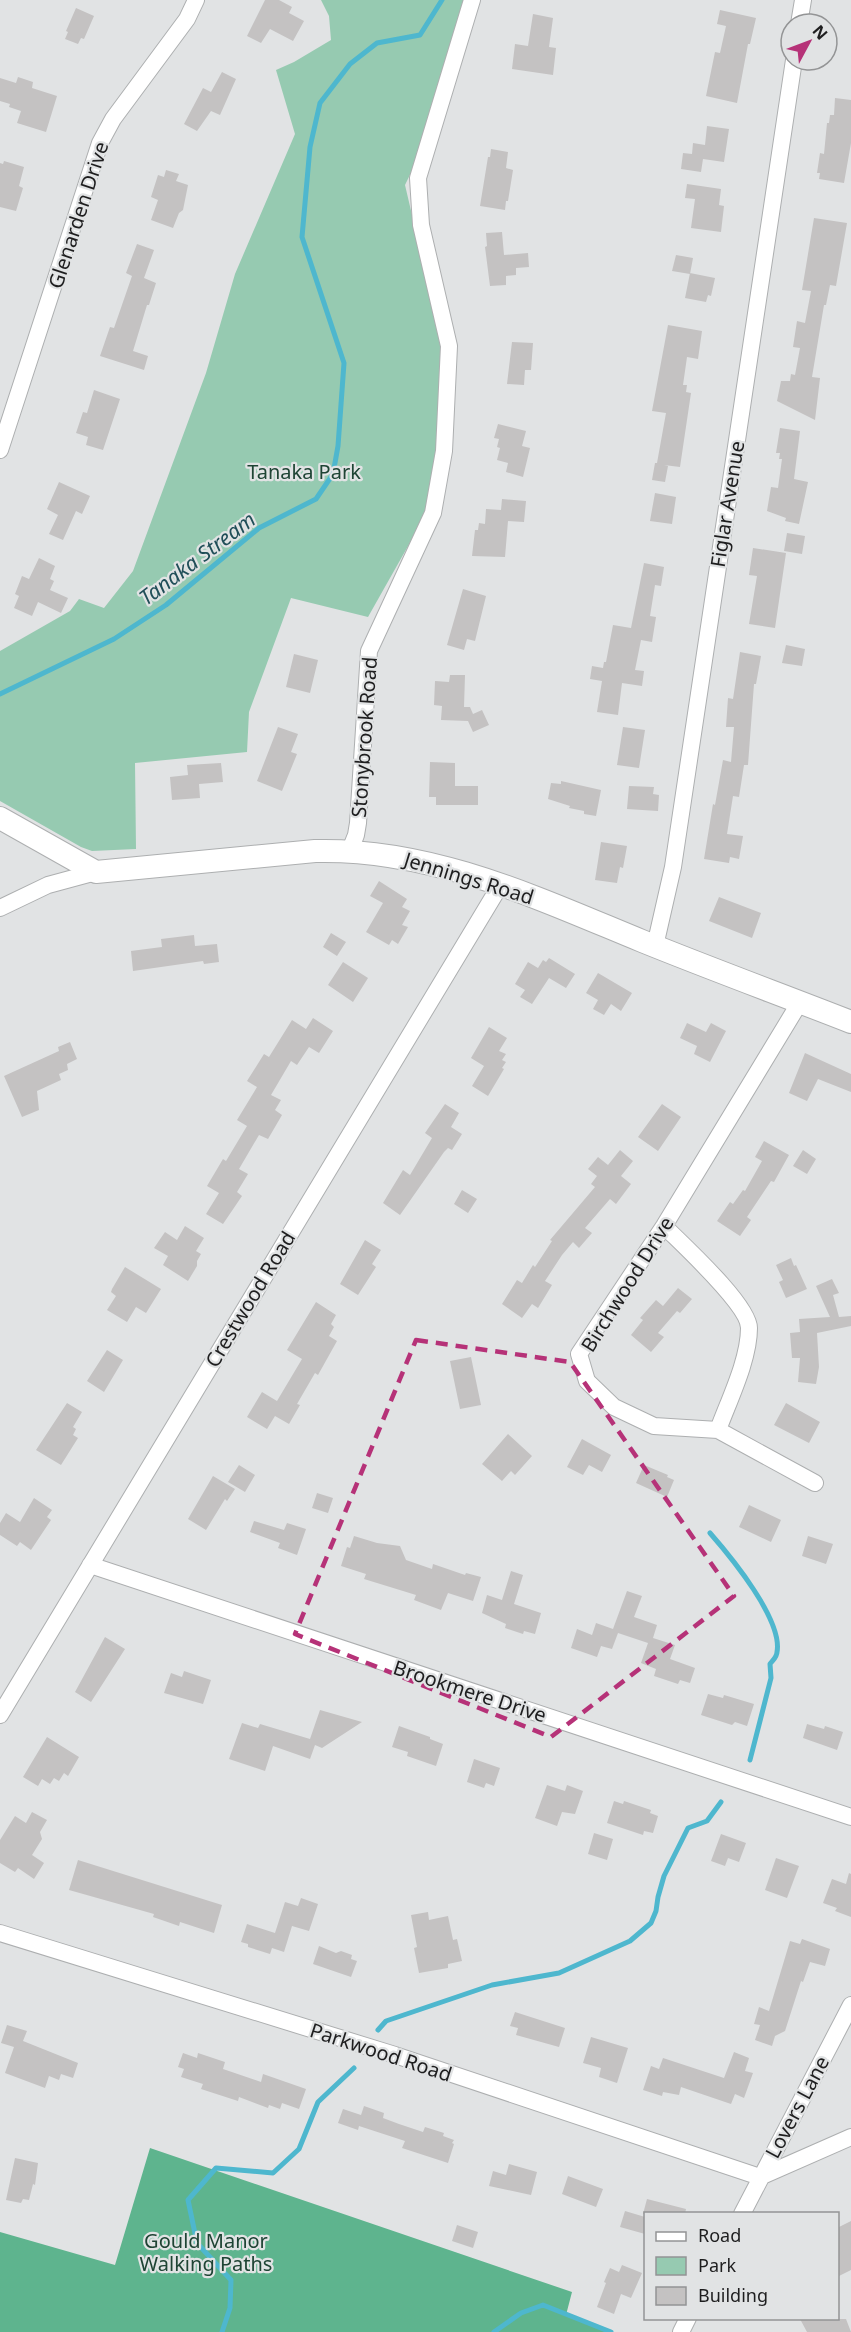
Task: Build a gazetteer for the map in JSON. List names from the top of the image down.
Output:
{
  "streets": {
    "street": [
      "Glenarden Drive",
      "Figlar Avenue",
      "Stonybrook Road",
      "Jennings Road",
      "Birchwood Drive",
      "Crestwood Road",
      "Brookmere Drive",
      "Parkwood Road",
      "Lovers Lane"
    ]
  },
  "crossings": [
    ["Figlar Avenue", "Jennings Road"],
    ["Stonybrook Road", "Jennings Road"],
    ["Jennings Road", "Birchwood Drive"],
    ["Jennings Road", "Crestwood Road"],
    ["Crestwood Road", "Brookmere Drive"],
    ["Parkwood Road", "Lovers Lane"]
  ],
  "water": ["Tanaka Stream"],
  "parks": ["Tanaka Park", "Gould Manor Walking Paths"],
  "legend": ["Road", "Park", "Building"],
  "north": "top right"
}
